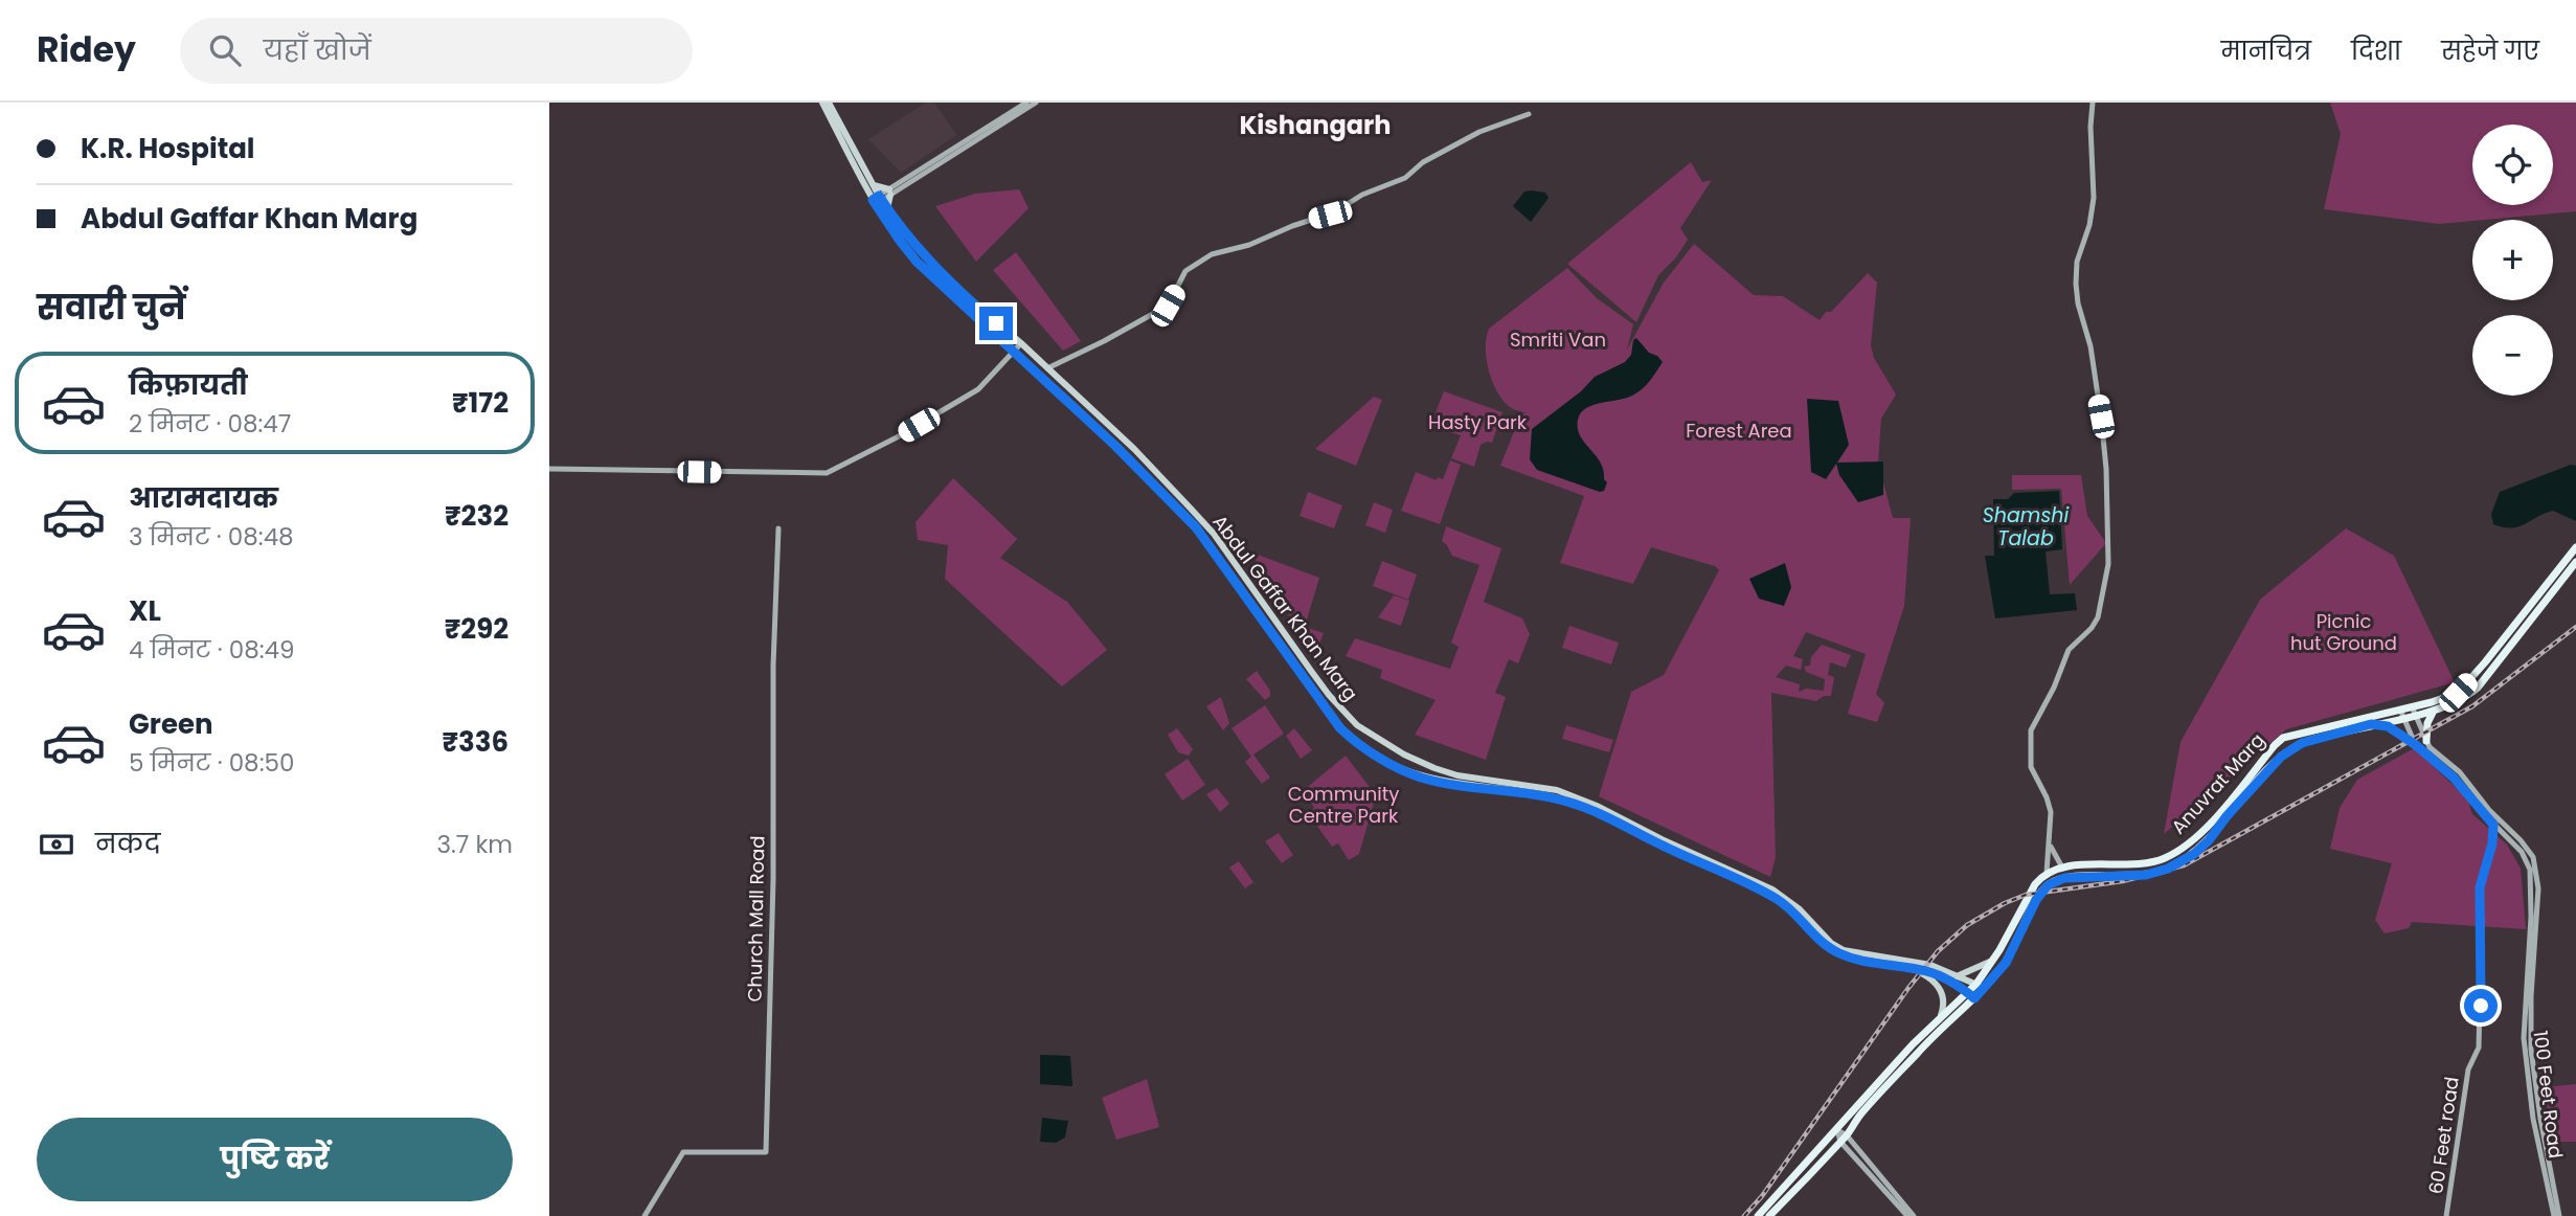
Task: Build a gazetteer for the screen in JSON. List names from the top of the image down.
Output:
{
  "streets": {
    "highway": ["Anuvrat Marg"],
    "main road": ["Abdul Gaffar Khan Marg"],
    "street": ["Church Mall Road", "100 Feet Road", "60 Feet road"]
  },
  "crossings": [
    ["Abdul Gaffar Khan Marg", "Anuvrat Marg"],
    ["Anuvrat Marg", "100 Feet Road"],
    ["100 Feet Road", "60 Feet road"]
  ],
  "districts": ["Kishangarh"],
  "water": ["Shamshi Talab"],
  "parks": [
    "Smriti Van",
    "Hasty Park",
    "Forest Area",
    "Picnic hut Ground",
    "Community Centre Park"
  ],
  "page": {
    "header": "Ridey",
    "search": "यहाँ खोजें",
    "nav": ["मानचित्र", "दिशा", "सहेजे गए"],
    "banner": ["K.R. Hospital", "Abdul Gaffar Khan Marg"],
    "map_buttons": ["+", "−"],
    "heading": "सवारी चुनें",
    "list": [
      {
        "name": "किफ़ायती",
        "note": "2 मिनट · 08:47",
        "value": "₹172"
      },
      {
        "name": "आरामदायक",
        "note": "3 मिनट · 08:48",
        "value": "₹232"
      },
      {
        "name": "XL",
        "note": "4 मिनट · 08:49",
        "value": "₹292"
      },
      {
        "name": "Green",
        "note": "5 मिनट · 08:50",
        "value": "₹336"
      }
    ],
    "pay": ["नकद", "3.7 km"],
    "buttons": "पुष्टि करें"
  }
}
